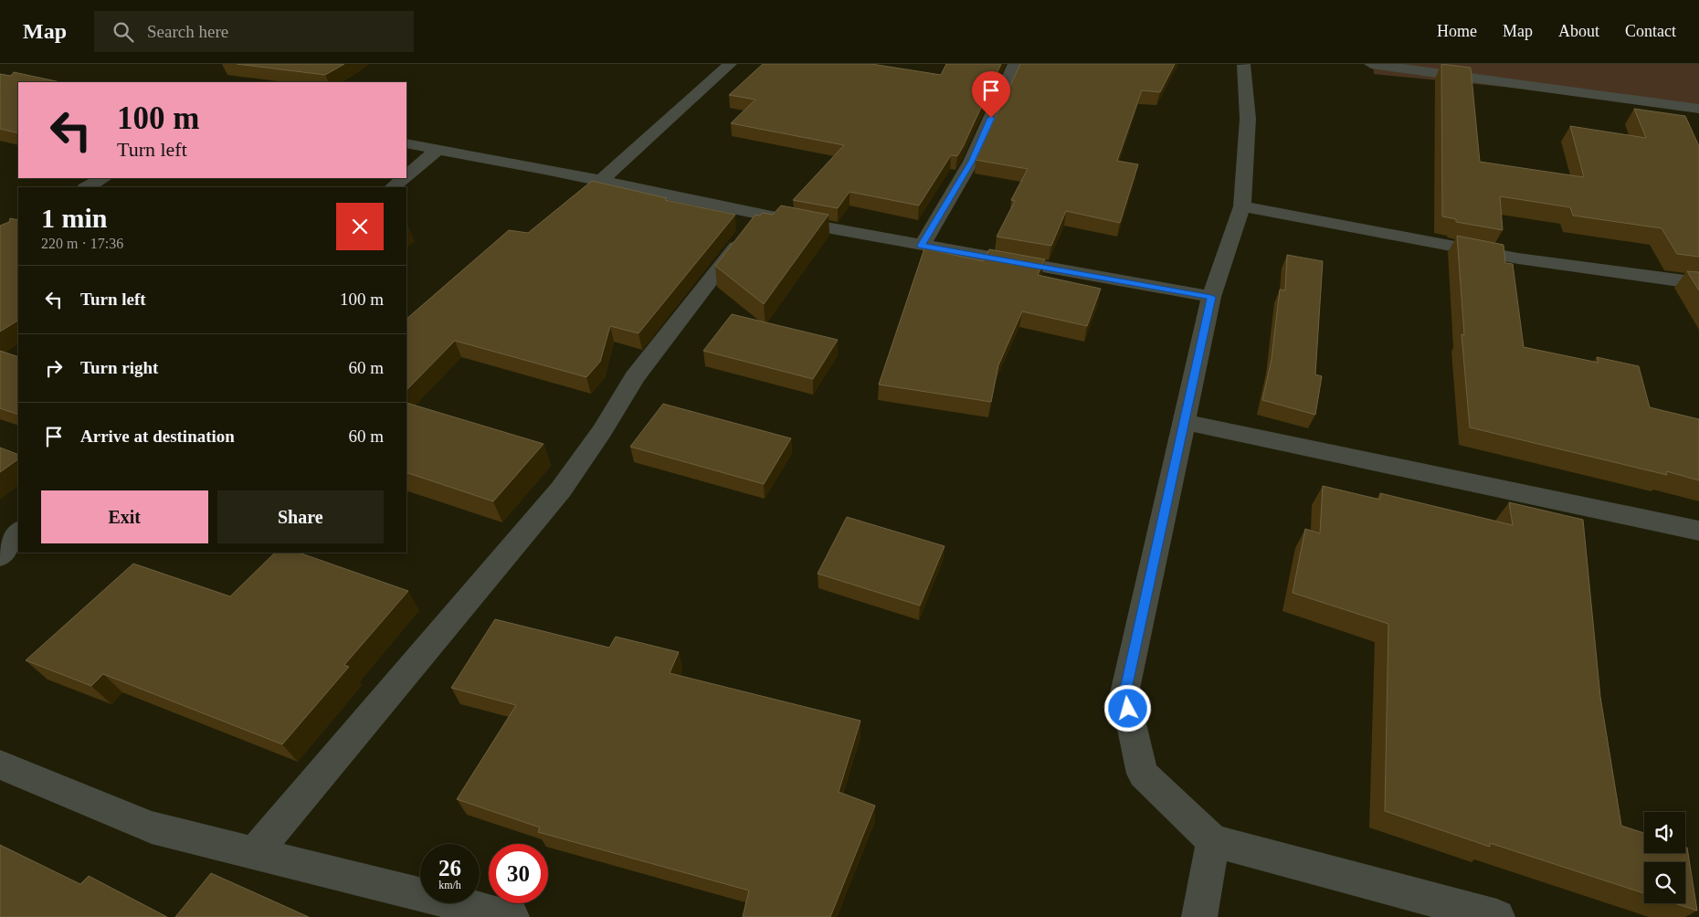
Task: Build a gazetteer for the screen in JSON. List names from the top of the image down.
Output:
{
  "page": {
    "header": "Map",
    "search": "Search here",
    "nav": [
      "Home",
      "Map",
      "About",
      "Contact"
    ],
    "turn": ["100 m", "Turn left"],
    "heading": ["1 min", "220 m · 17:36"],
    "list": [
      {
        "name": "Turn left",
        "value": "100 m"
      },
      {
        "name": "Turn right",
        "value": "60 m"
      },
      {
        "name": "Arrive at destination",
        "value": "60 m"
      }
    ],
    "buttons": ["Exit", "Share"],
    "speed": "26 km/h",
    "limit": "30"
  }
}
